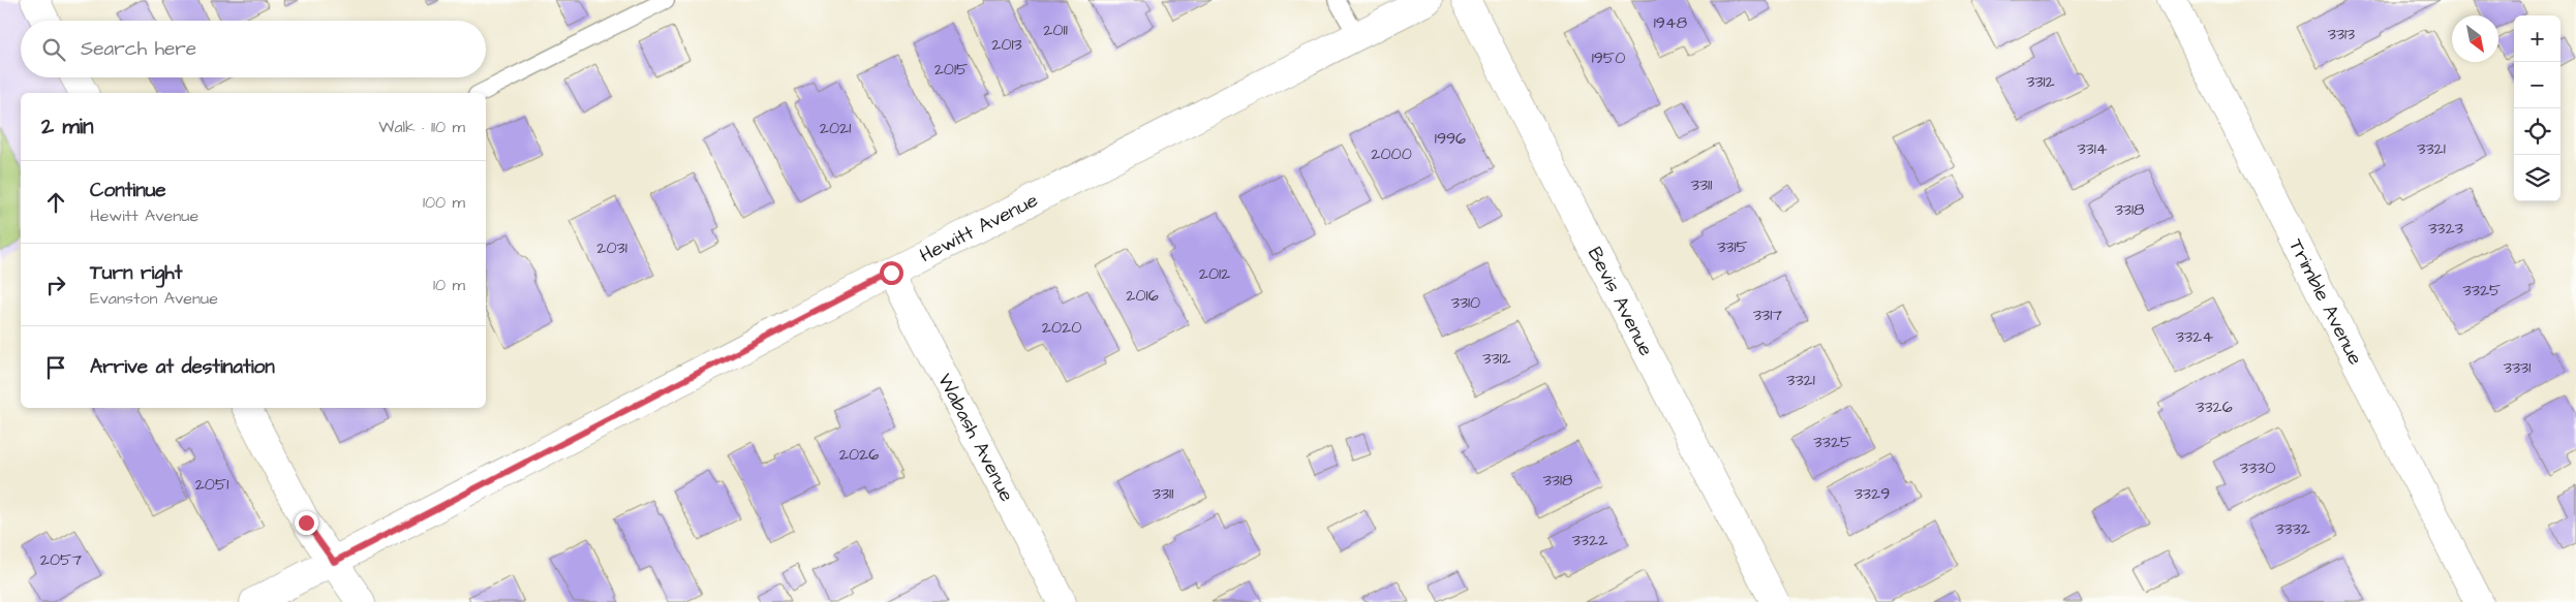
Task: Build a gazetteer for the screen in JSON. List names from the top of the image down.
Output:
{
  "streets": {
    "street": [
      "Hewitt Avenue",
      "Bevis Avenue",
      "Trimble Avenue",
      "Wabash Avenue"
    ]
  },
  "crossings": [
    ["Hewitt Avenue", "Wabash Avenue"]
  ],
  "house_numbers": [
    "1948",
    "2011",
    "3313",
    "2013",
    "1950",
    "2015",
    "3312",
    "2021",
    "1996",
    "3314",
    "3321",
    "2000",
    "3311",
    "3318",
    "3323",
    "3315",
    "2031",
    "2012",
    "3325",
    "2016",
    "3310",
    "3317",
    "2020",
    "3324",
    "3312",
    "3331",
    "3321",
    "3326",
    "3325",
    "2026",
    "3330",
    "3318",
    "2051",
    "3311",
    "3329",
    "3332",
    "3322",
    "2057"
  ],
  "north": "bottom right",
  "page": {
    "map_buttons": ["+", "−"],
    "search": "Search here",
    "heading": ["2 min", "Walk · 110 m"],
    "list": [
      ["Continue", "Hewitt Avenue", "100 m"],
      ["Turn right", "Evanston Avenue", "10 m"],
      "Arrive at destination"
    ]
  }
}
